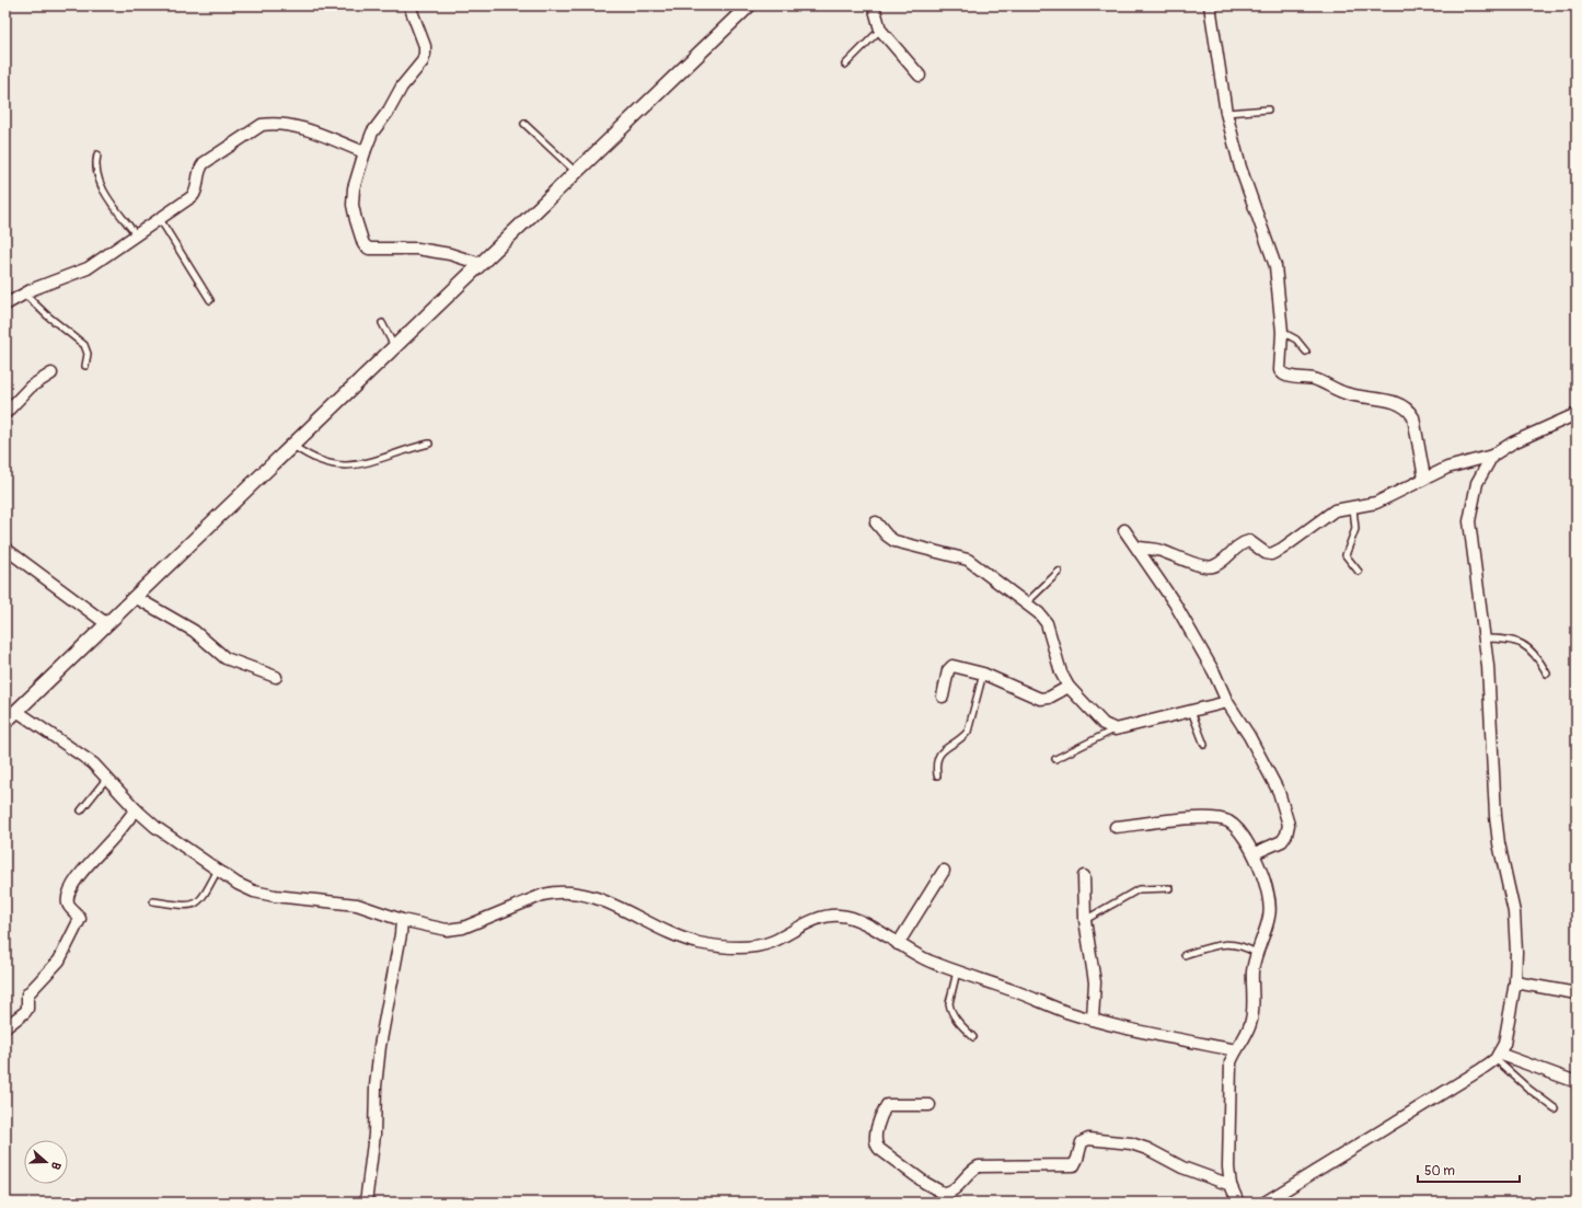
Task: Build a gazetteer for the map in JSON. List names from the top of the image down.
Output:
{
  "scale_bar": "50 m",
  "north": "right"
}
